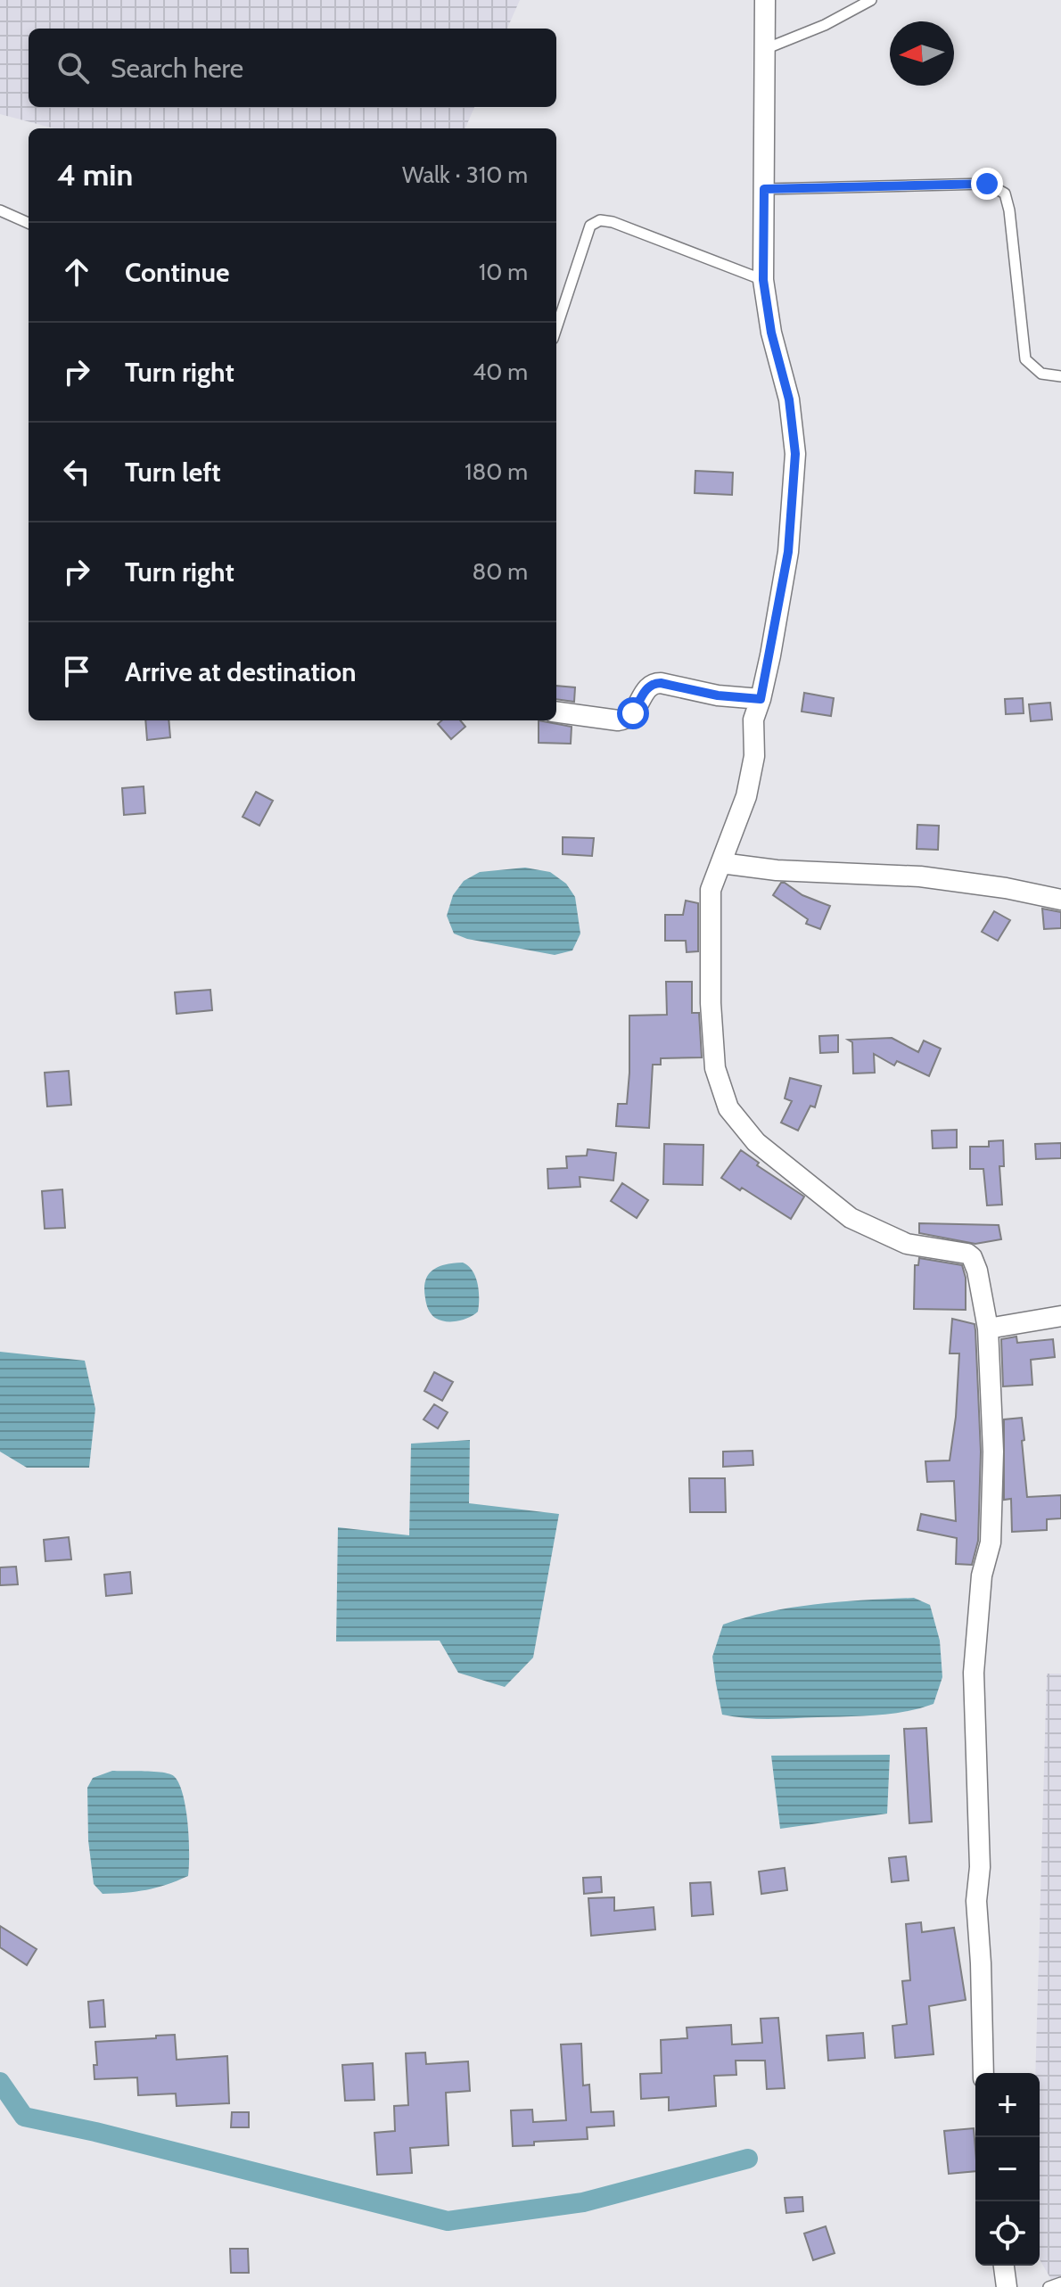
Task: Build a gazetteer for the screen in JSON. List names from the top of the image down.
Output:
{
  "north": "left",
  "page": {
    "search": "Search here",
    "heading": ["4 min", "Walk · 310 m"],
    "list": [
      ["Continue", "10 m"],
      ["Turn right", "40 m"],
      ["Turn left", "180 m"],
      ["Turn right", "80 m"],
      "Arrive at destination"
    ],
    "map_buttons": ["+", "−"]
  }
}
